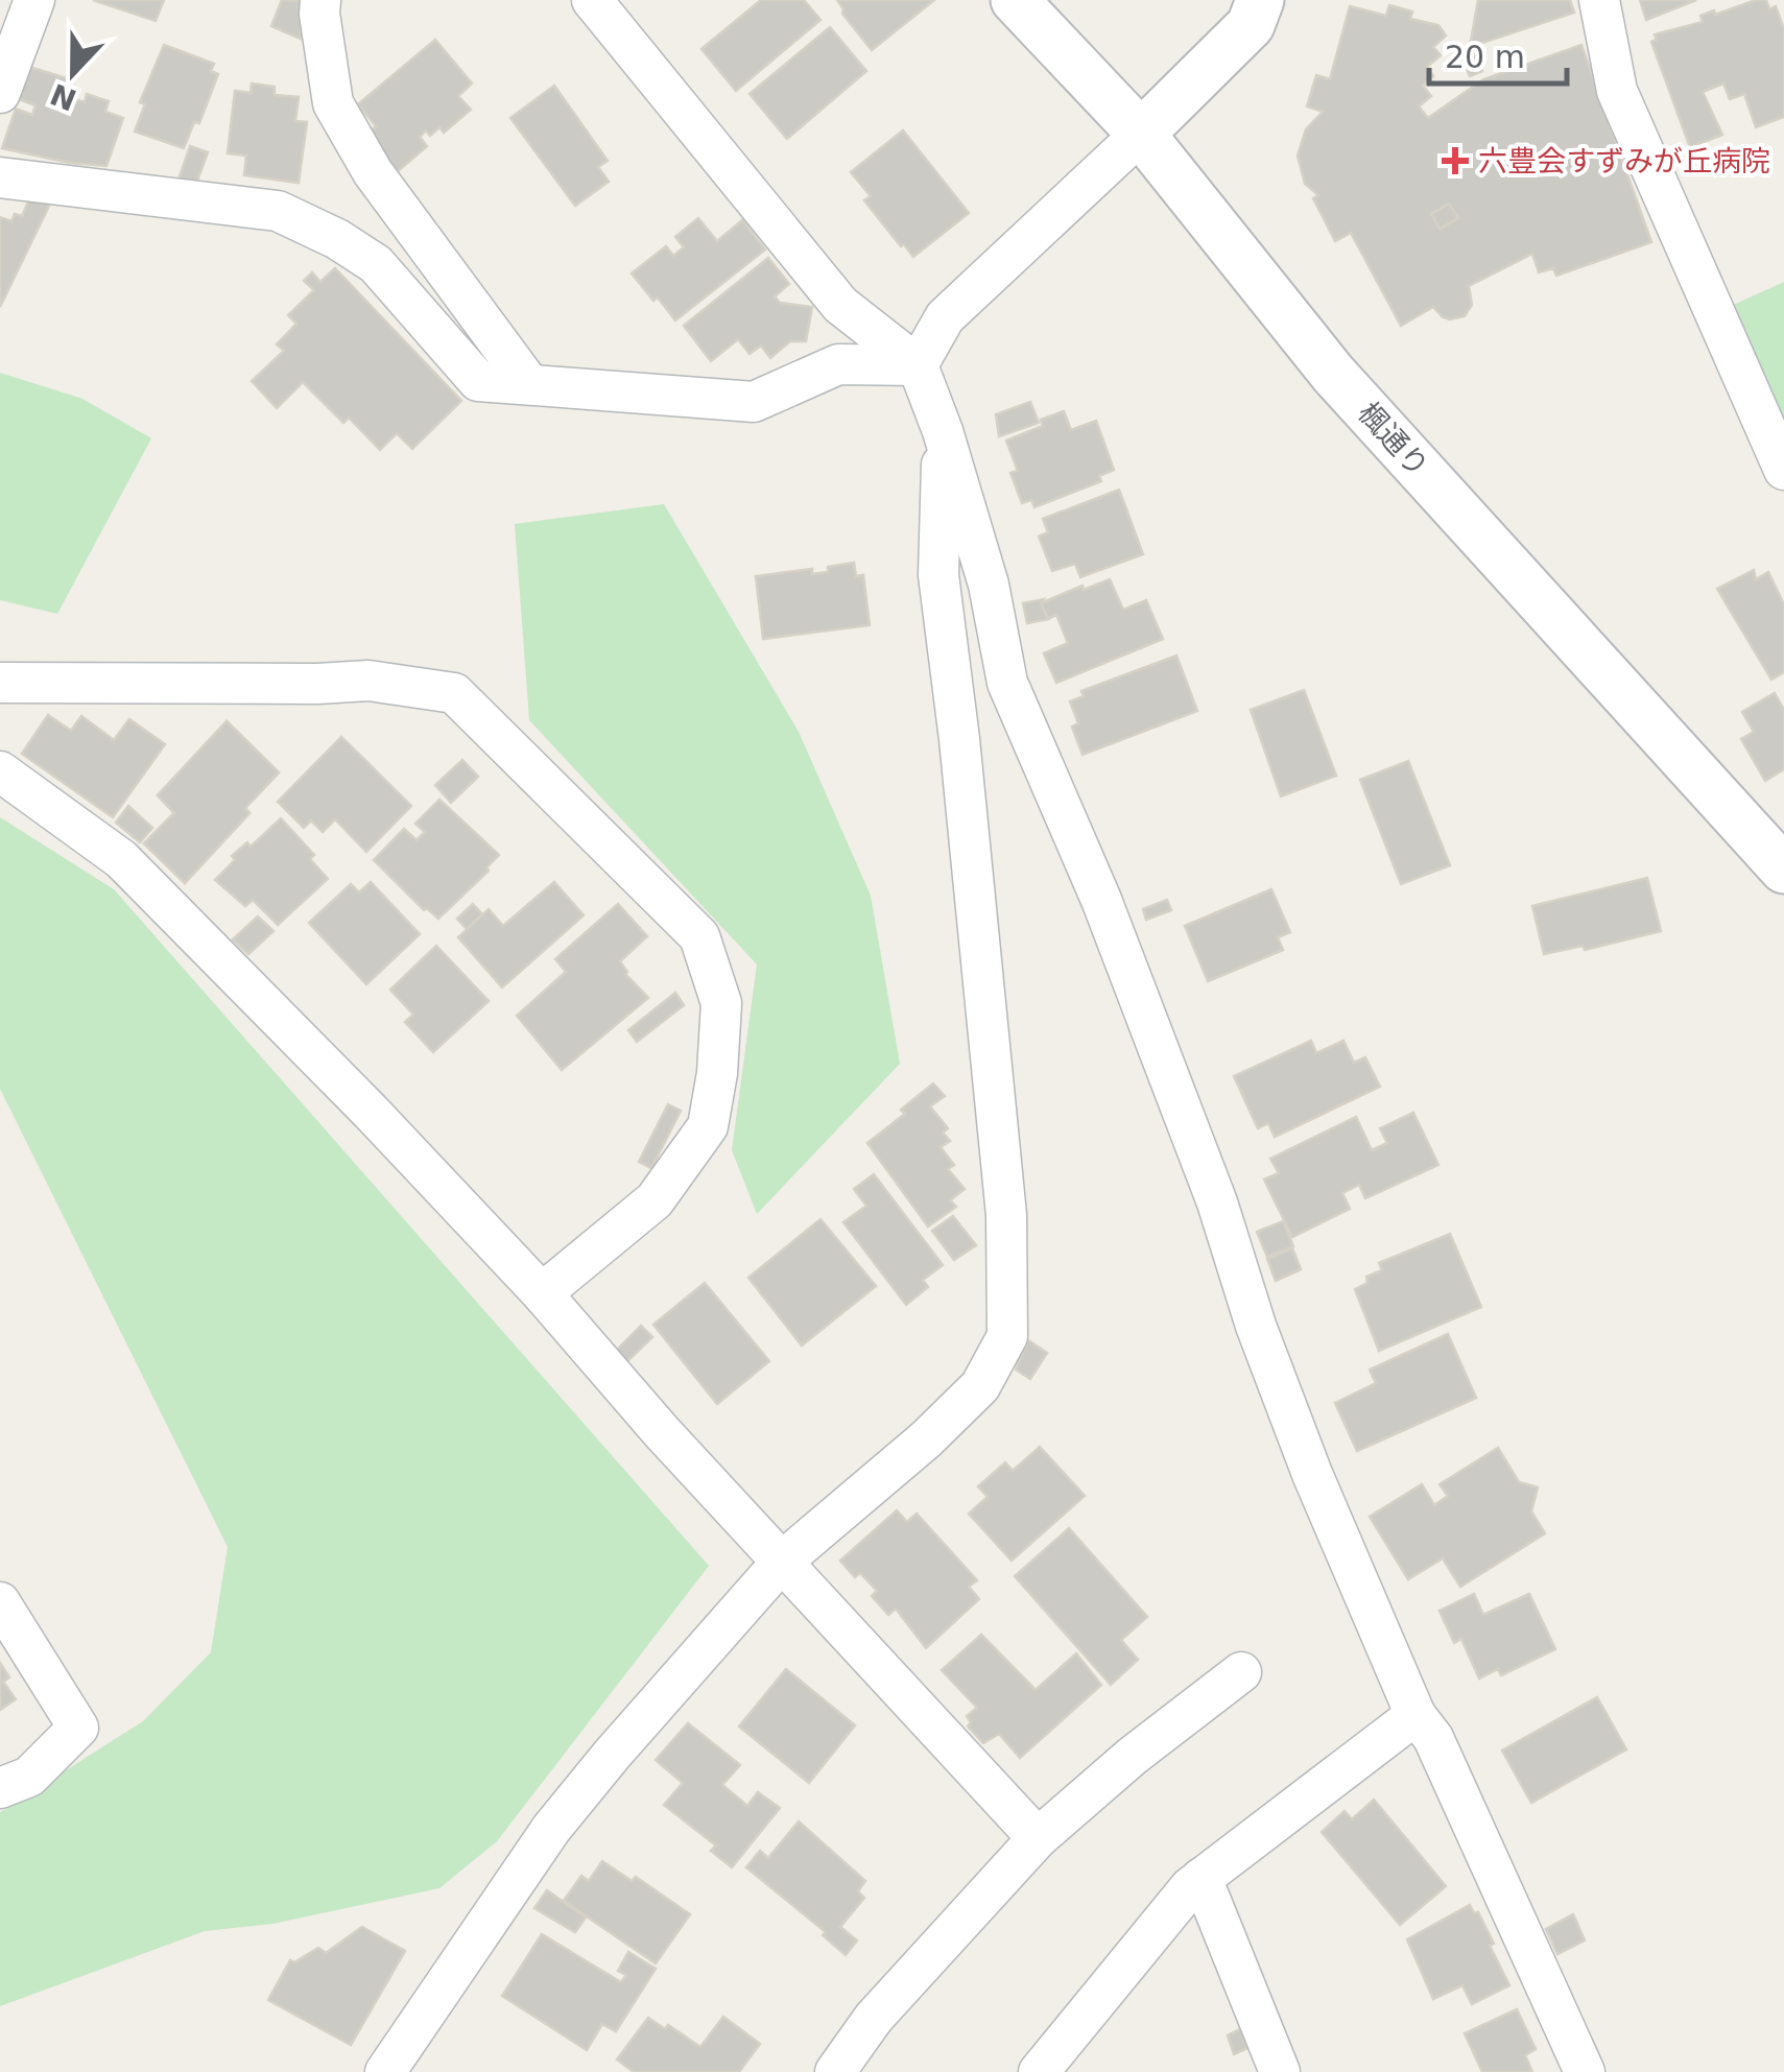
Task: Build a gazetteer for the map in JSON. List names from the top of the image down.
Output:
{
  "streets": {
    "street": ["楓通り"]
  },
  "places": {
    "health": ["六豊会すずみが丘病院"]
  },
  "scale_bar": "20 m",
  "north": "bottom"
}
